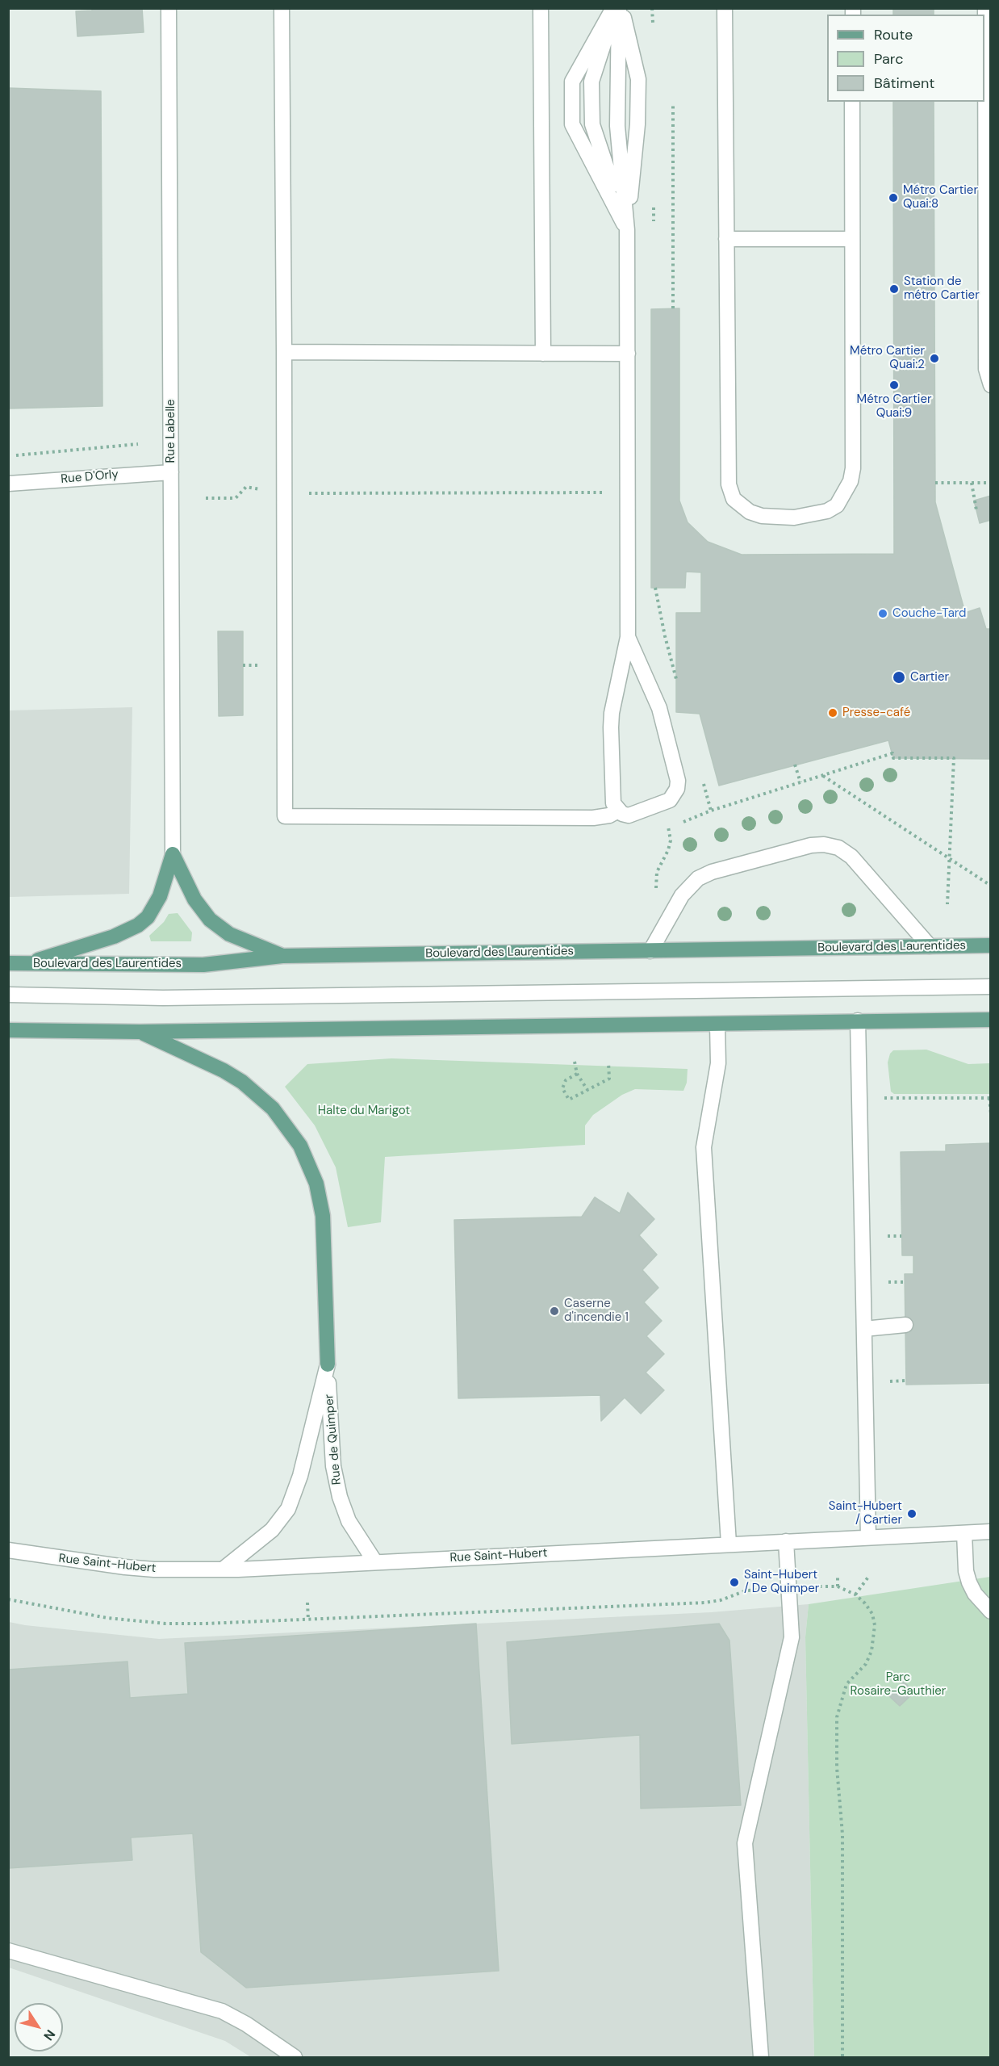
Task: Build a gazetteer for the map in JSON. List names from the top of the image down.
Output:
{
  "streets": {
    "main road": ["Boulevard des Laurentides"],
    "street": [
      "Rue Labelle",
      "Rue D'Orly",
      "Rue de Quimper",
      "Rue Saint-Hubert"
    ]
  },
  "crossings": [
    ["Rue Labelle", "Rue D'Orly"],
    ["Rue de Quimper", "Rue Saint-Hubert"]
  ],
  "parks": ["Halte du Marigot", "Parc Rosaire-Gauthier"],
  "places": [
    "Métro Cartier Quai:8",
    "Station de métro Cartier",
    "Métro Cartier Quai:2",
    "Métro Cartier Quai:9",
    "Couche-Tard",
    "Cartier",
    "Presse-café",
    "Caserne d'incendie 1",
    "Saint-Hubert / Cartier",
    "Saint-Hubert / De Quimper"
  ],
  "legend": ["Route", "Parc", "Bâtiment"],
  "north": "bottom right"
}
